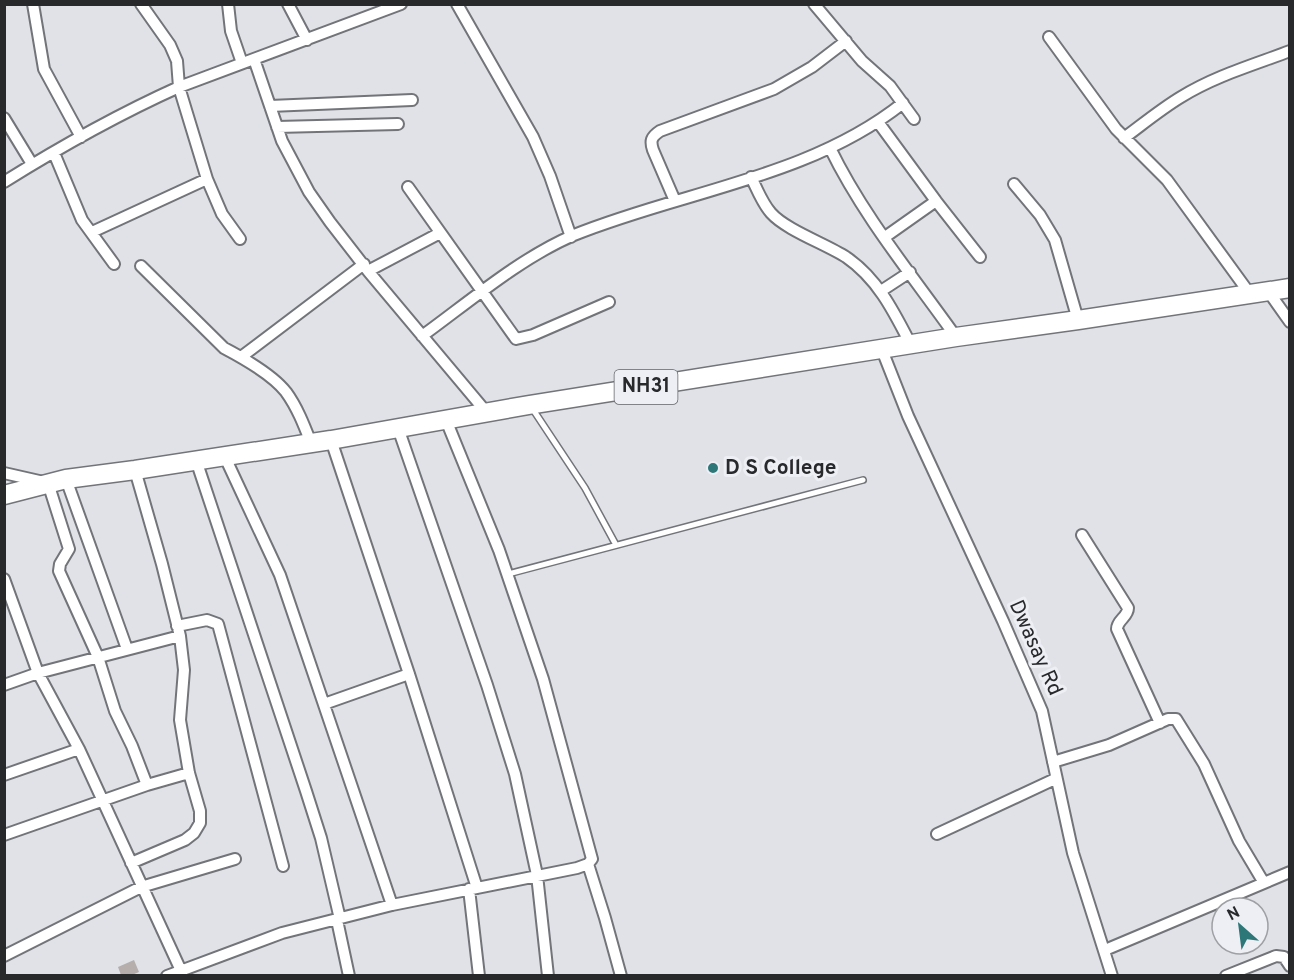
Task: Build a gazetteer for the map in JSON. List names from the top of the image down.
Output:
{
  "streets": {
    "highway": ["NH31"],
    "street": ["Dwasay Rd"]
  },
  "crossings": [
    ["NH31", "Dwasay Rd"]
  ],
  "places": ["D S College"],
  "north": "top left"
}
